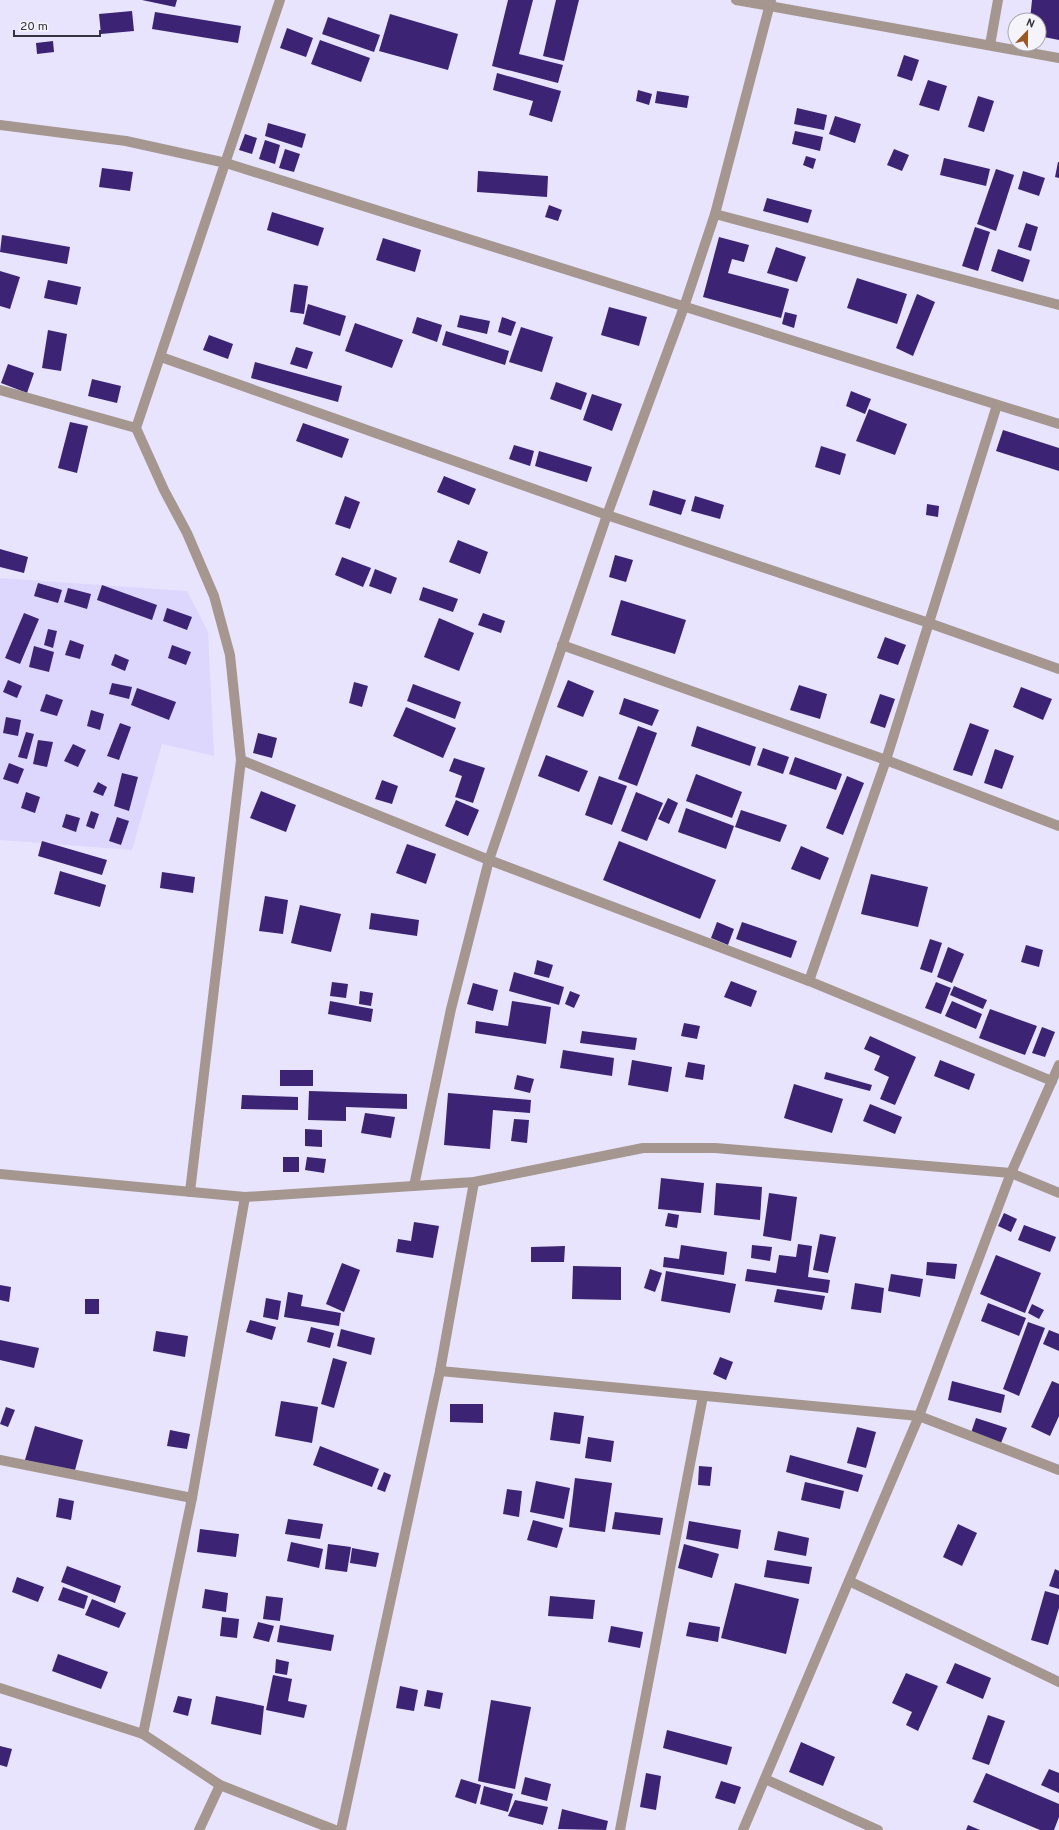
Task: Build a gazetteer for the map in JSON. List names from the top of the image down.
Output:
{
  "scale_bar": "20 m",
  "north": "top"
}
